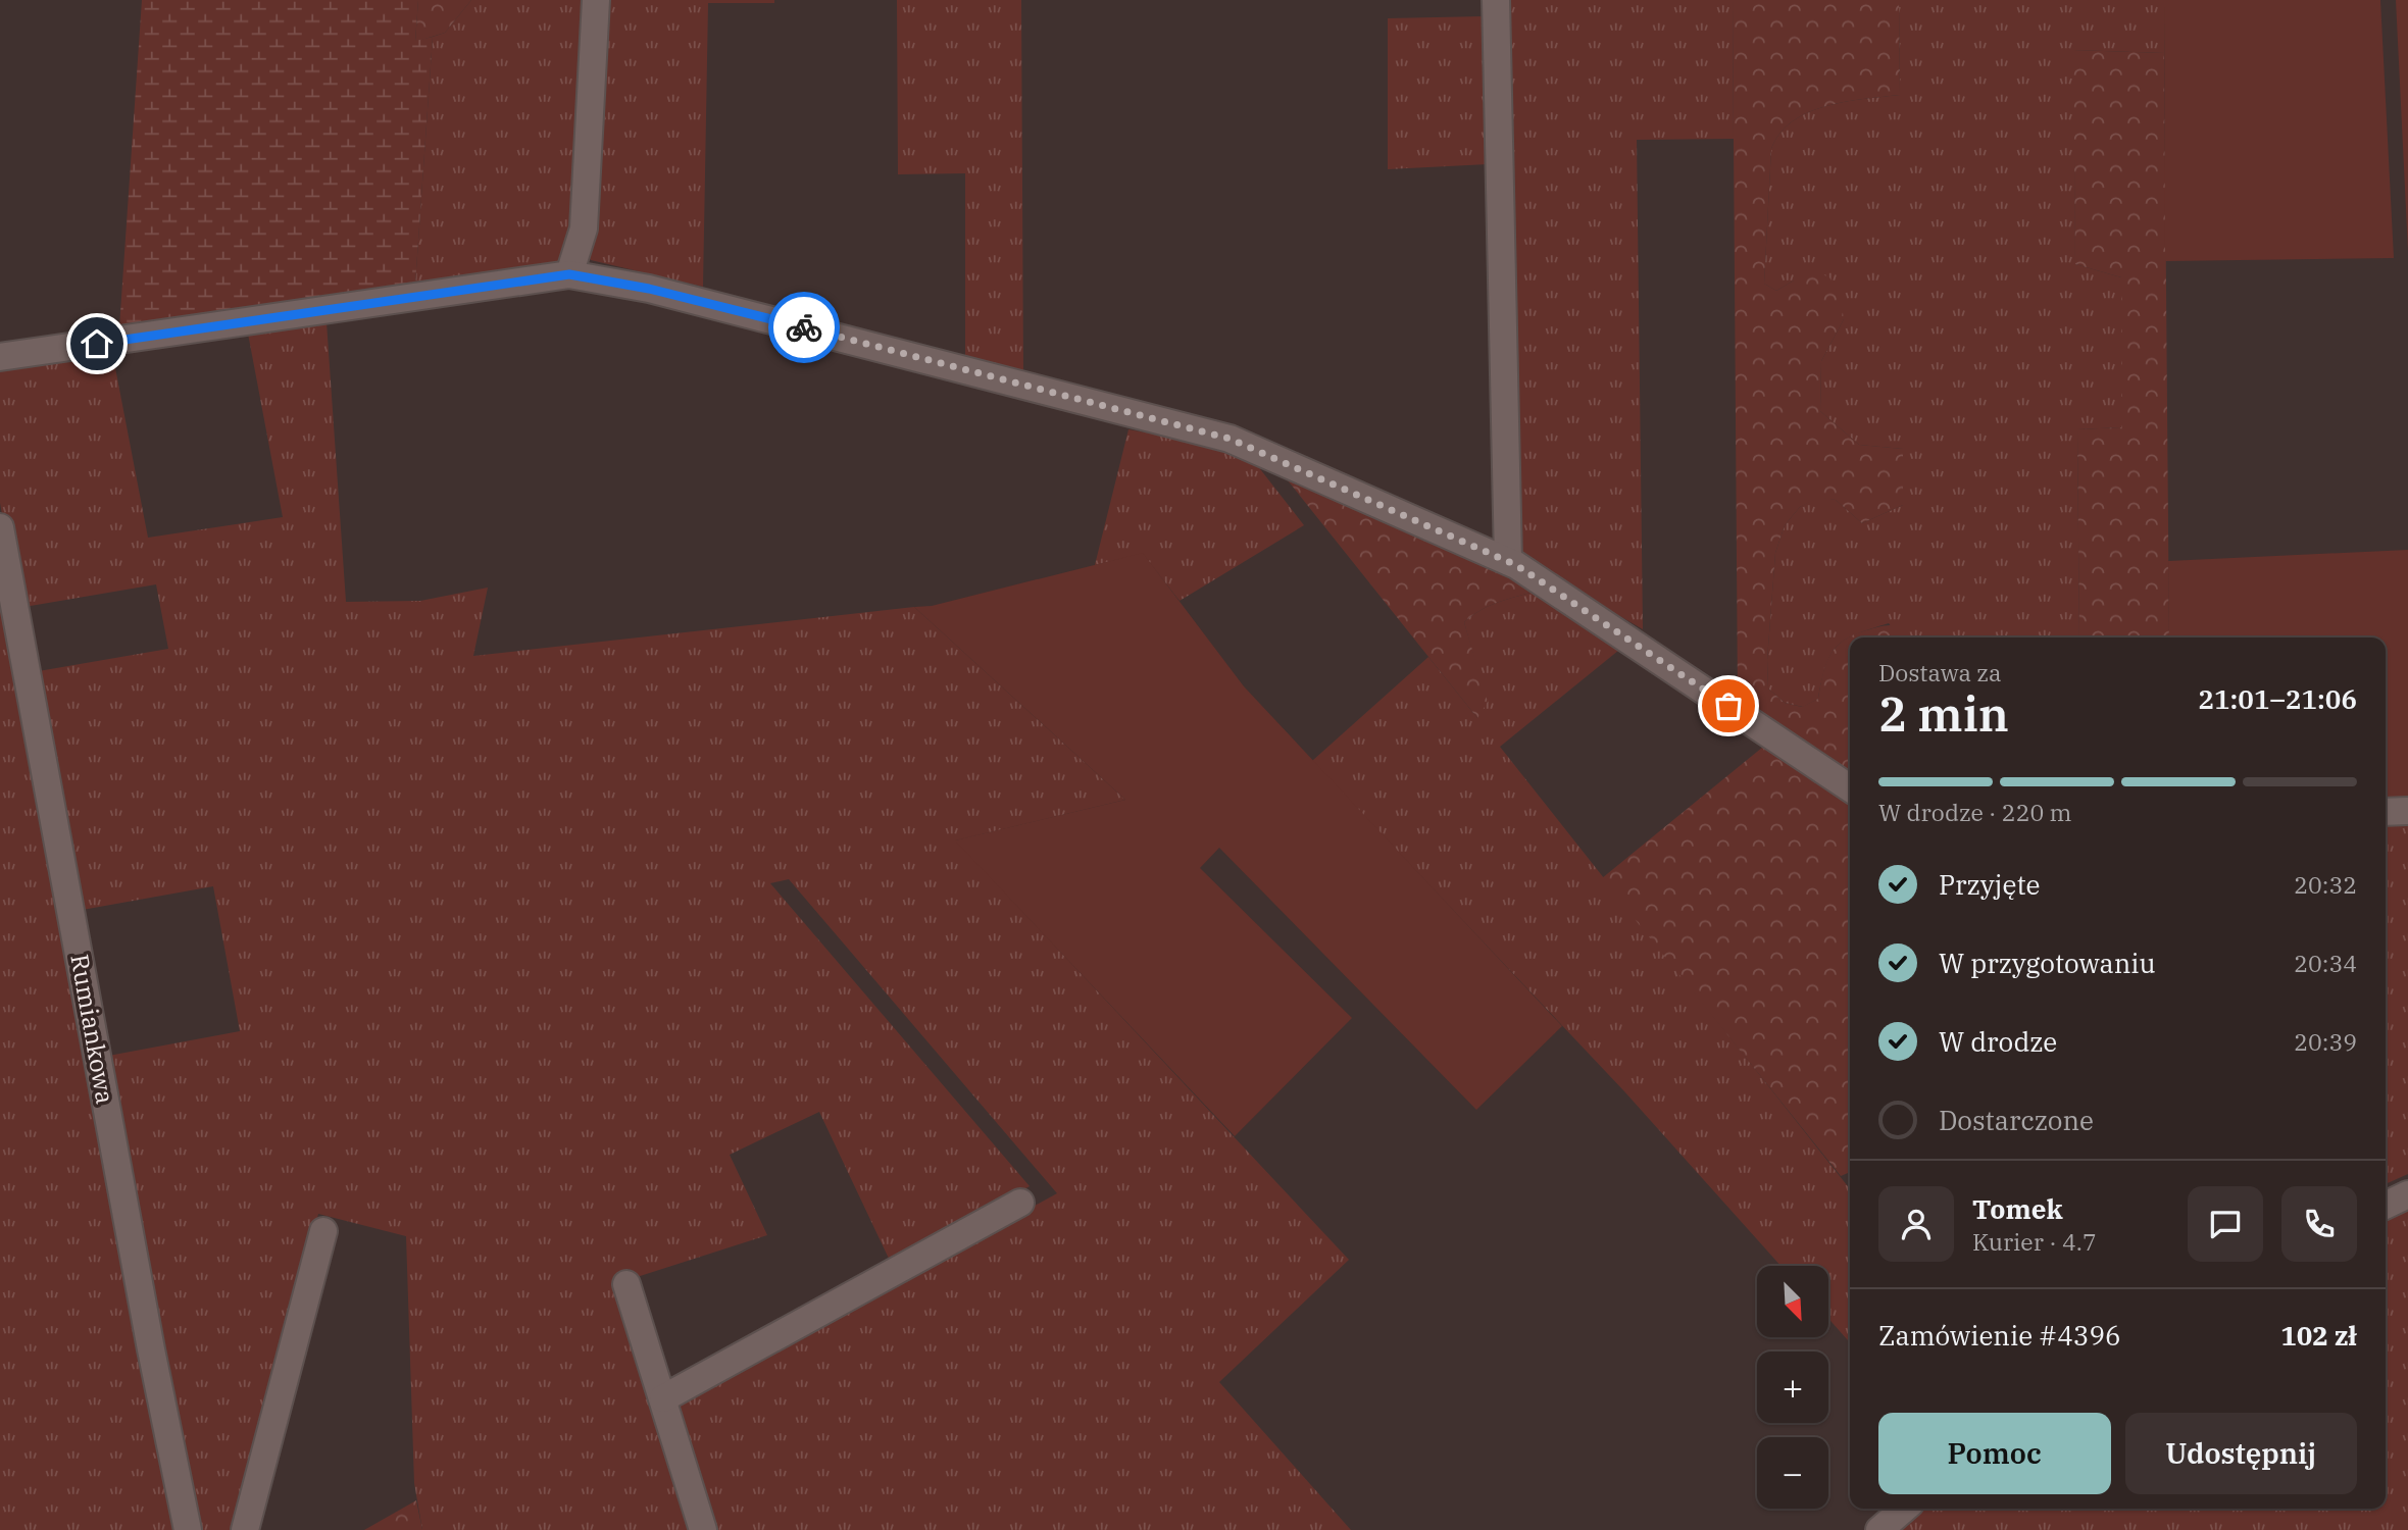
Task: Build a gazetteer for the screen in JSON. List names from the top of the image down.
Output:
{
  "streets": {
    "street": ["Rumiankowa"]
  },
  "north": "bottom right",
  "page": {
    "heading": ["2 min", "Dostawa za", "21:01–21:06"],
    "panel": [
      "Tomek",
      "Kurier · 4.7",
      "Zamówienie #4396",
      "102 zł"
    ],
    "bar": "W drodze · 220 m",
    "list": [
      ["Przyjęte", "20:32"],
      ["W przygotowaniu", "20:34"],
      ["W drodze", "20:39"],
      "Dostarczone"
    ],
    "map_buttons": ["+", "−"],
    "buttons": ["Pomoc", "Udostępnij"]
  }
}
